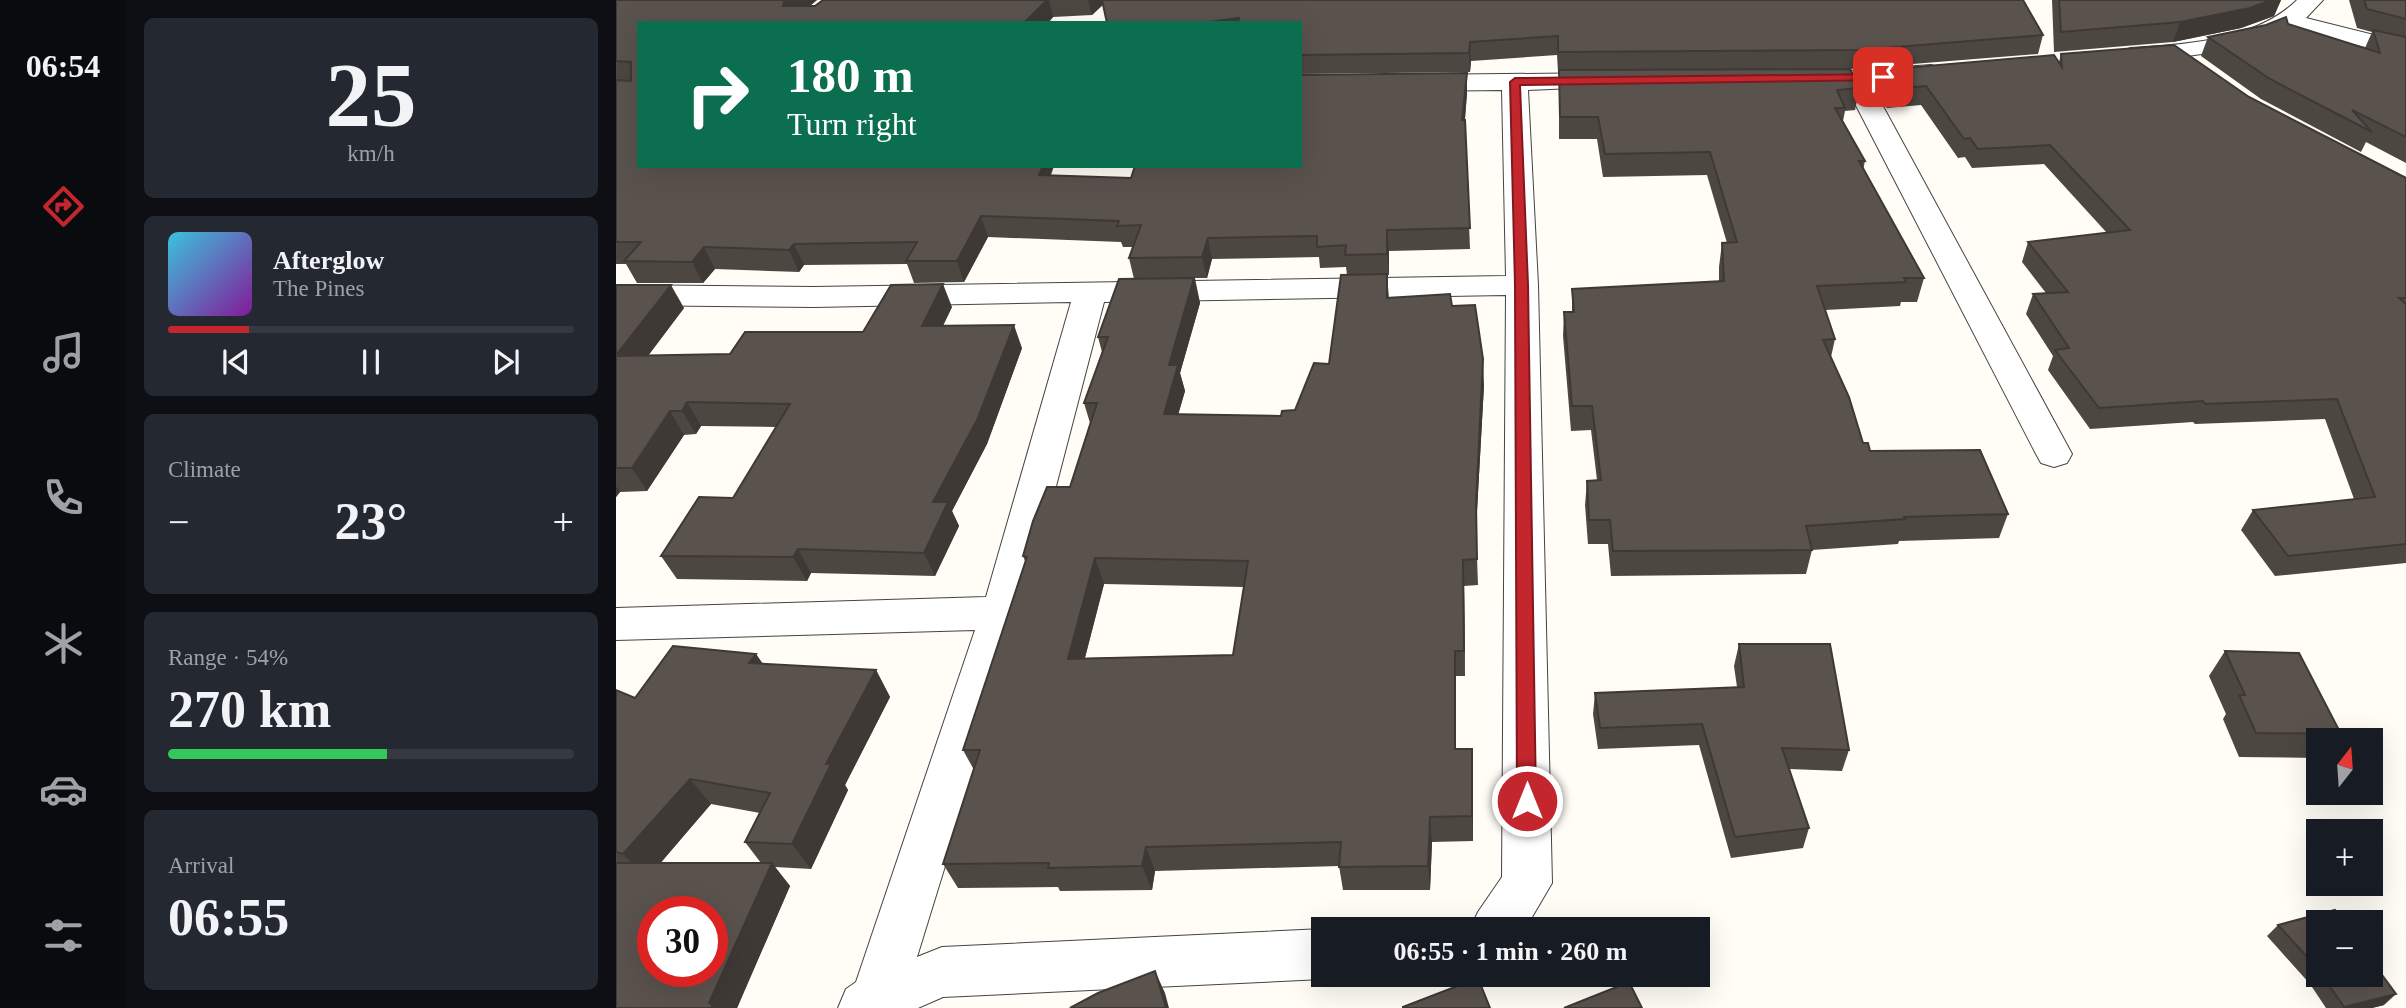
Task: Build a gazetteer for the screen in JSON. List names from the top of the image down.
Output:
{
  "north": "top",
  "page": {
    "tabs": "06:54",
    "tile": [
      ["25", "km/h"],
      "Climate",
      ["Range · 54%", "270 km"],
      ["Arrival", "06:55"]
    ],
    "turn": ["180 m", "Turn right"],
    "song": ["Afterglow", "The Pines"],
    "heat": ["−", "23°", "+"],
    "map_buttons": ["+", "−"],
    "limit": "30",
    "trip": "06:55 · 1 min · 260 m"
  }
}
